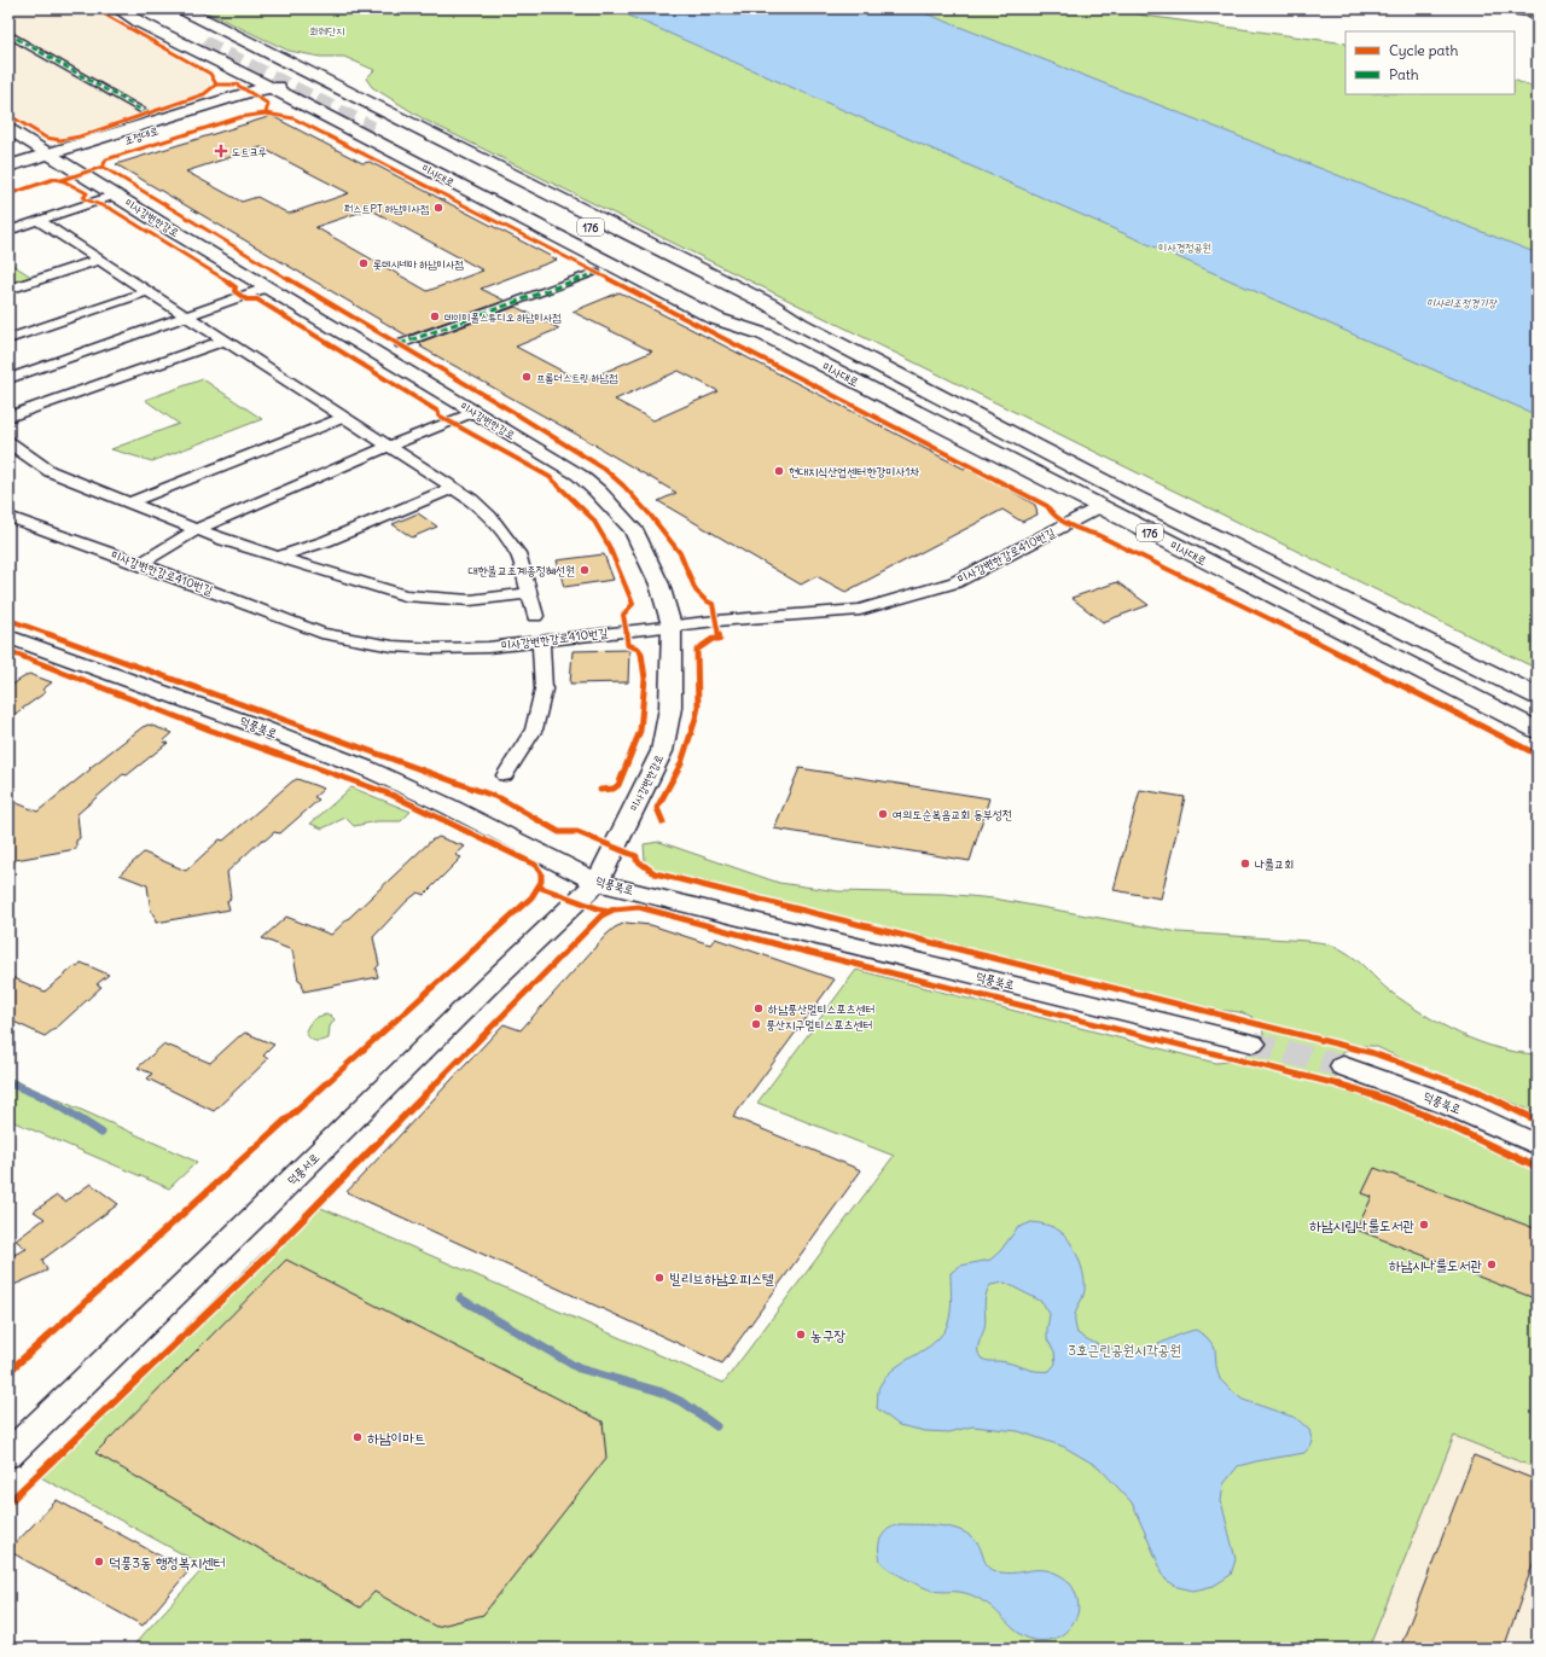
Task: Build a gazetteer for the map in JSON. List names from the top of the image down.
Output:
{
  "streets": {
    "main road": ["조정대로", "미사대로", "176"],
    "street": [
      "미사강변한강로",
      "미사강변한강로410번길",
      "덕풍북로",
      "덕풍서로"
    ]
  },
  "crossings": [
    ["조정대로", "미사대로"],
    ["조정대로", "미사강변한강로"],
    ["미사대로", "미사강변한강로410번길"],
    ["미사강변한강로", "미사강변한강로410번길"],
    ["미사강변한강로", "덕풍북로"],
    ["미사강변한강로", "덕풍서로"],
    ["덕풍북로", "덕풍서로"]
  ],
  "water": ["미사리조정경기장"],
  "parks": ["화훼단지", "미사경정공원", "3호근린공원시각공원"],
  "places": {
    "health": ["도트크루"],
    "other": [
      "퍼스트PT 하남미사점",
      "롯데시네마 하남미사점",
      "데이미폴스튜디오 하남미사점",
      "프롬더스트릿 하남점",
      "현대지식산업센터한강미사1차",
      "대한불교조계종정혜선원",
      "여의도순복음교회 동부성전",
      "나룰교회",
      "하남풍산멀티스포츠센터",
      "풍산지구멀티스포츠센터",
      "하남시립나룰도서관",
      "하남시나룰도서관",
      "빌리브하남오피스텔",
      "농구장",
      "하남이마트",
      "덕풍3동 행정복지센터"
    ]
  },
  "legend": ["Cycle path", "Path"]
}
